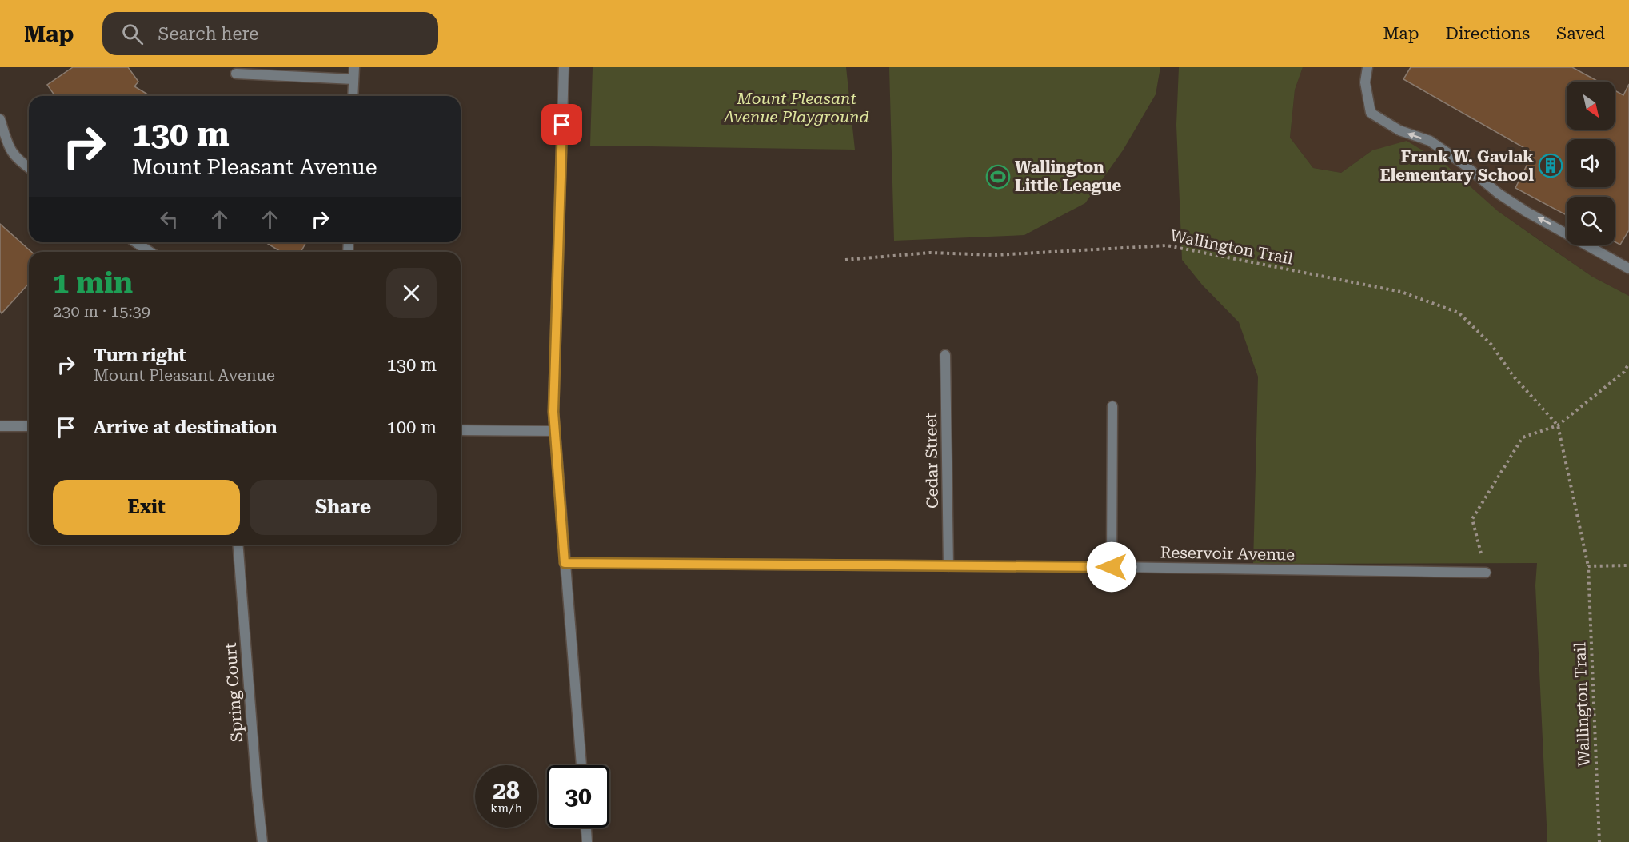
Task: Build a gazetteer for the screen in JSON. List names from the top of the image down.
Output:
{
  "streets": {
    "street": ["Cedar Street", "Reservoir Avenue", "Spring Court"],
    "path": ["Wallington Trail"]
  },
  "crossings": [
    ["Cedar Street", "Reservoir Avenue"]
  ],
  "parks": ["Mount Pleasant Avenue Playground"],
  "places": {
    "building": ["Frank W. Gavlak Elementary School"],
    "sports": ["Wallington Little League"]
  },
  "north": "bottom right",
  "page": {
    "header": "Map",
    "search": "Search here",
    "nav": ["Map", "Directions", "Saved"],
    "turn": ["130 m", "Mount Pleasant Avenue"],
    "heading": ["1 min", "230 m · 15:39"],
    "list": [
      {
        "name": "Turn right",
        "note": "Mount Pleasant Avenue",
        "value": "130 m"
      },
      {
        "name": "Arrive at destination",
        "value": "100 m"
      }
    ],
    "buttons": ["Exit", "Share"],
    "speed": "28 km/h",
    "limit": "30"
  }
}
